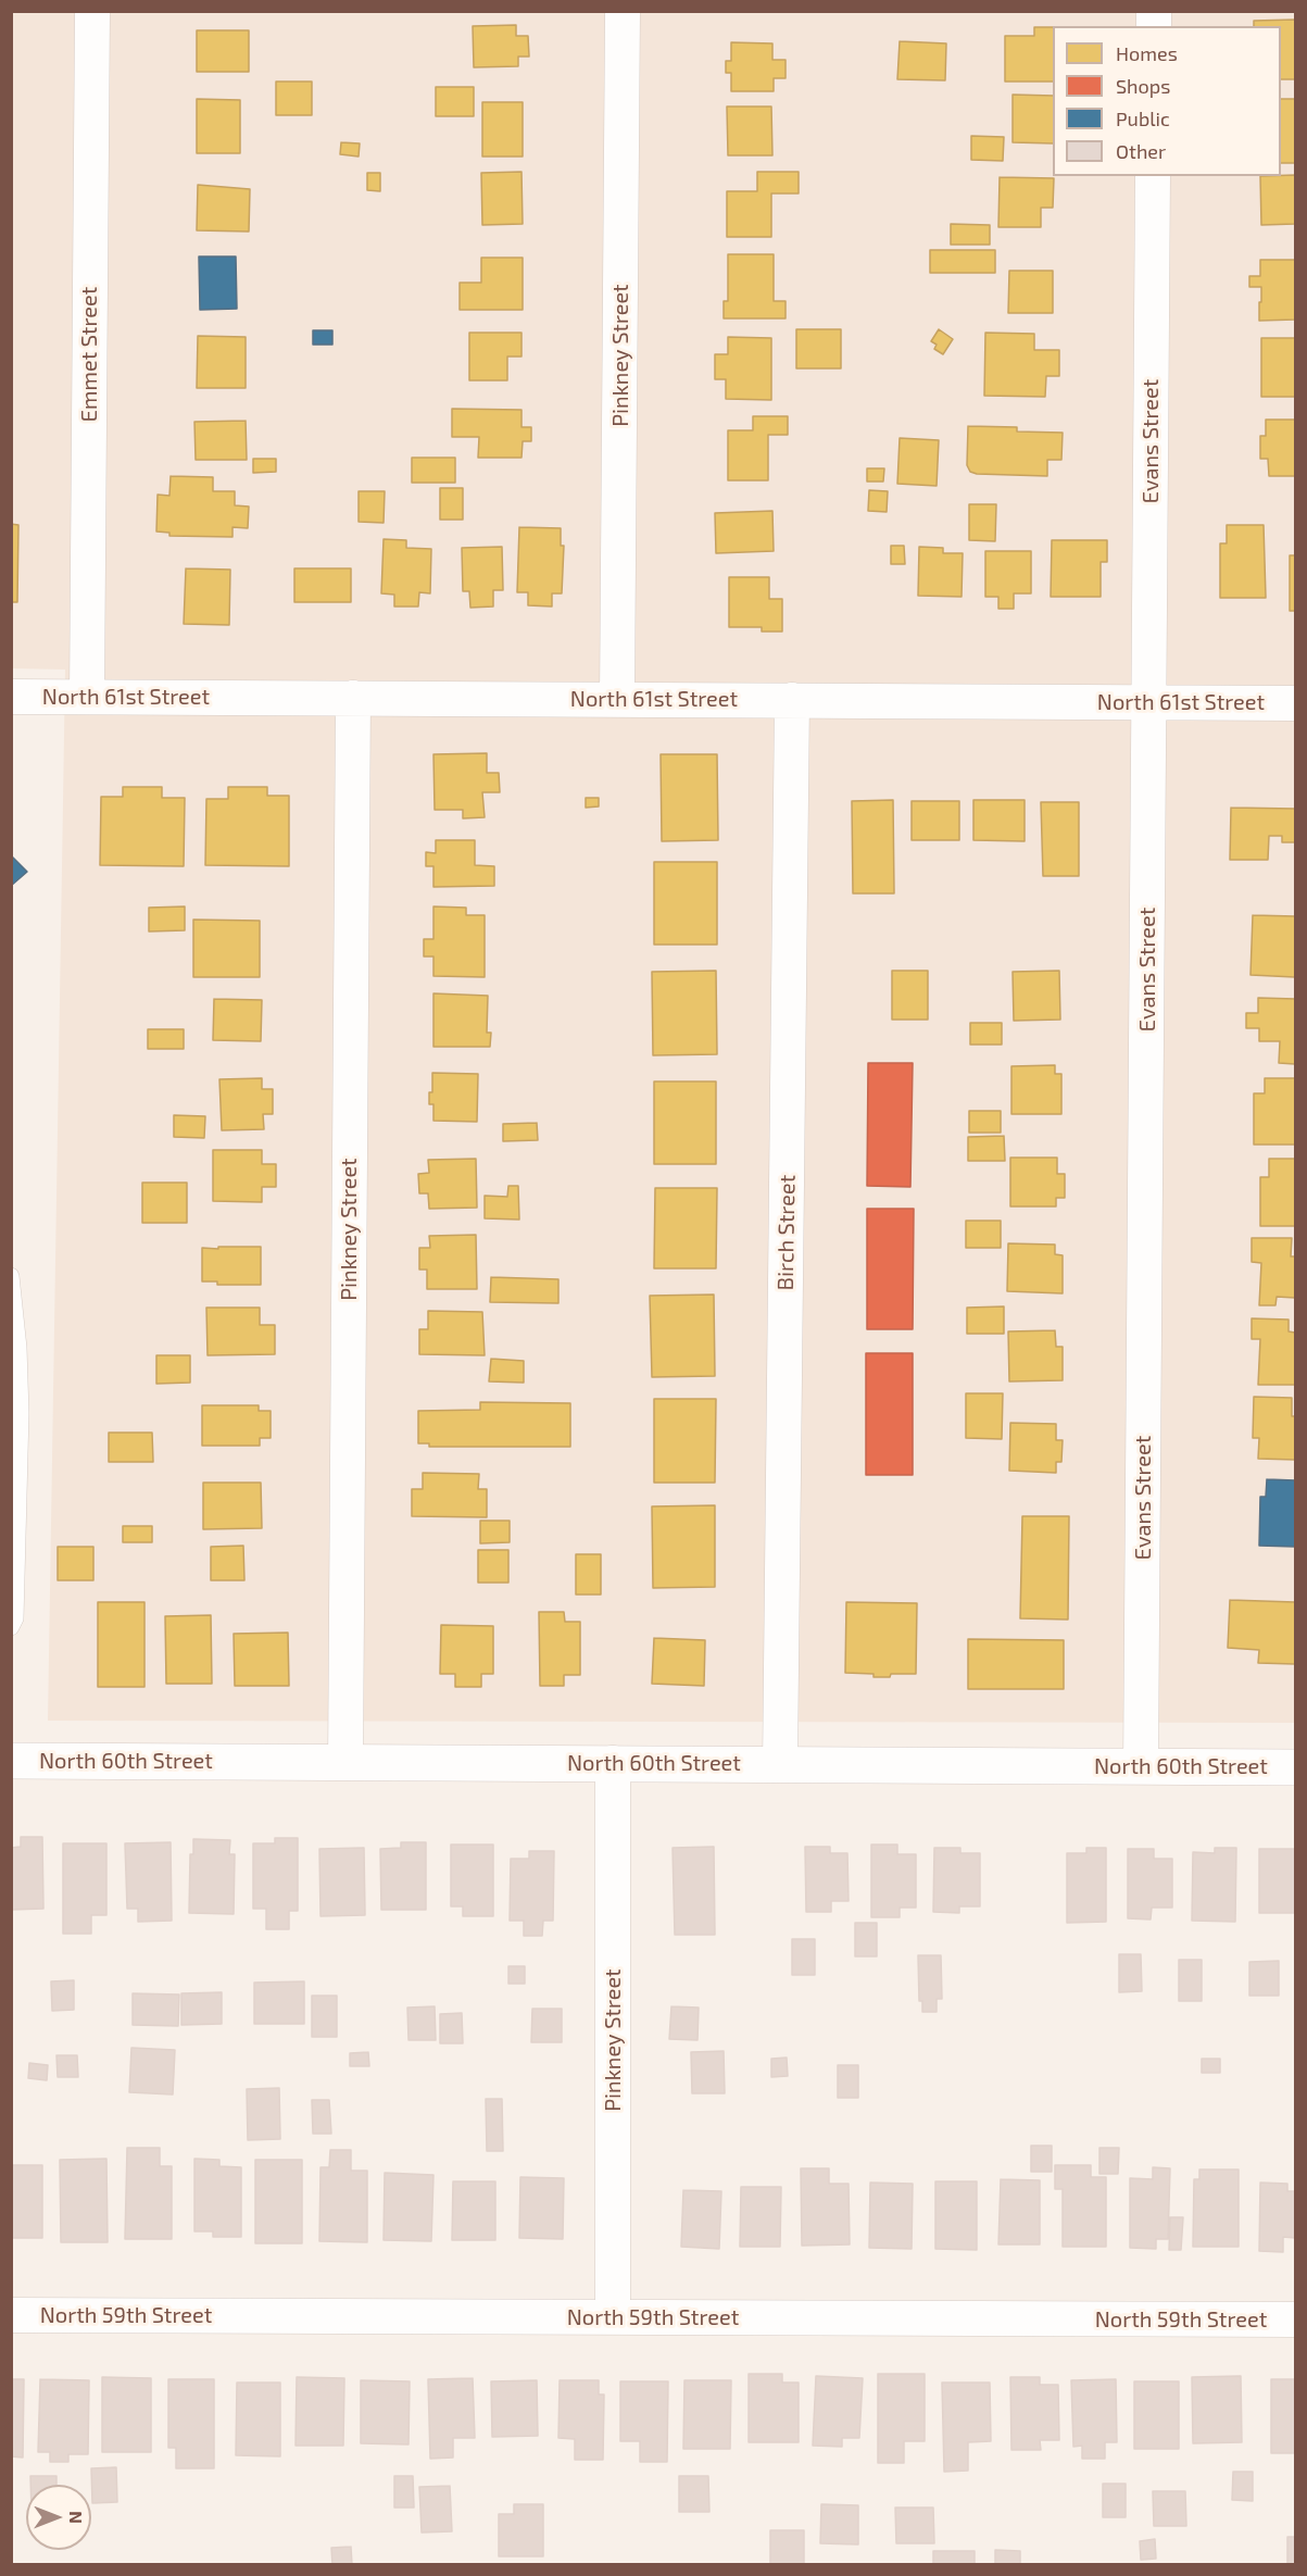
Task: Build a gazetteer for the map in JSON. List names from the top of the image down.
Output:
{
  "streets": {
    "main road": ["North 60th Street"],
    "street": [
      "Emmet Street",
      "Pinkney Street",
      "Evans Street",
      "North 61st Street",
      "Birch Street",
      "North 59th Street"
    ]
  },
  "crossings": [
    ["Emmet Street", "North 61st Street"],
    ["Pinkney Street", "North 61st Street"],
    ["Pinkney Street", "North 60th Street"],
    ["Pinkney Street", "North 59th Street"],
    ["Evans Street", "North 61st Street"],
    ["Evans Street", "North 60th Street"],
    ["North 61st Street", "Birch Street"],
    ["Birch Street", "North 60th Street"]
  ],
  "legend": [
    "Homes",
    "Shops",
    "Public",
    "Other"
  ],
  "north": "right"
}
